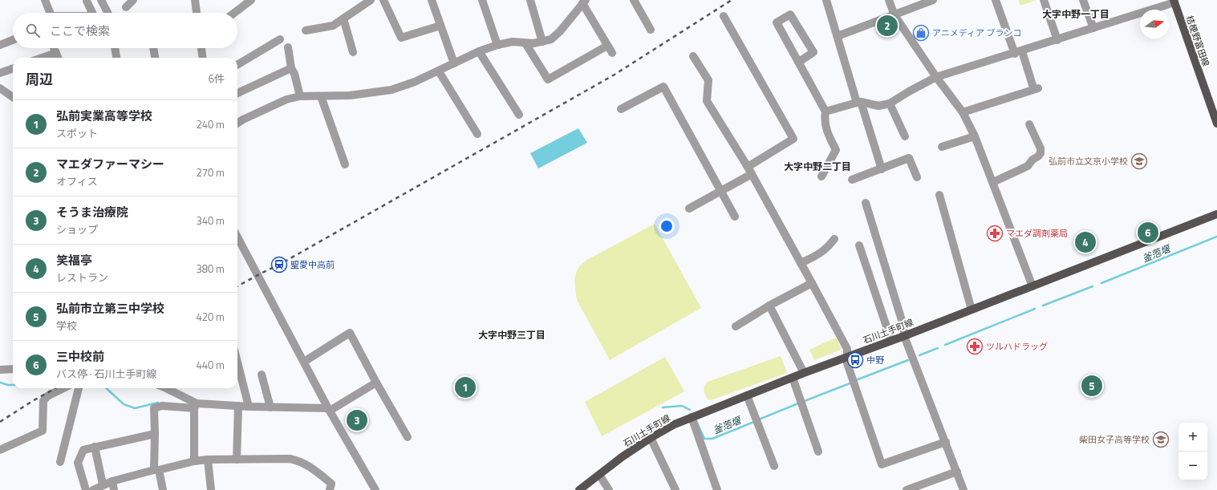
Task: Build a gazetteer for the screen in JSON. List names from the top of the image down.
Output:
{
  "streets": {
    "main road": ["桔梗野富田線", "石川土手町線"]
  },
  "districts": ["大字中野一丁目", "大字中野二丁目", "大字中野三丁目"],
  "water": ["釜萢堰"],
  "places": {
    "shop": ["アニメディア ブランコ"],
    "school or university": ["弘前市立文京小学校", "柴田女子高等学校"],
    "pharmacy": ["マエダ調剤薬局", "ツルハドラッグ"],
    "station": ["聖愛中高前"],
    "bus stop": ["中野"]
  },
  "north": "right",
  "page": {
    "search": "ここで検索",
    "pins": [
      "2",
      "6",
      "4",
      "5",
      "1",
      "3"
    ],
    "heading": ["周辺", "6件"],
    "list": [
      {
        "mark": "1",
        "name": "弘前実業高等学校",
        "note": "スポット",
        "value": "240 m"
      },
      {
        "mark": "2",
        "name": "マエダファーマシー",
        "note": "オフィス",
        "value": "270 m"
      },
      {
        "mark": "3",
        "name": "そうま治療院",
        "note": "ショップ",
        "value": "340 m"
      },
      {
        "mark": "4",
        "name": "笑福亭",
        "note": "レストラン",
        "value": "380 m"
      },
      {
        "mark": "5",
        "name": "弘前市立第三中学校",
        "note": "学校",
        "value": "420 m"
      },
      {
        "mark": "6",
        "name": "三中校前",
        "note": "バス停 · 石川土手町線",
        "value": "440 m"
      }
    ],
    "map_buttons": ["+", "−"]
  }
}
